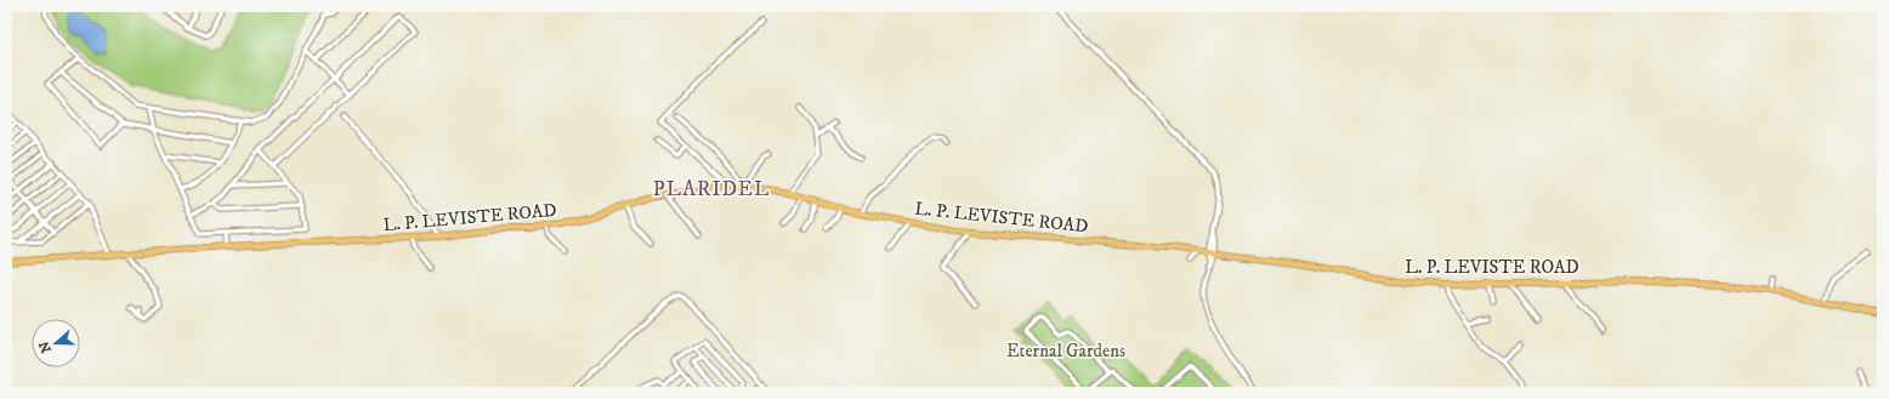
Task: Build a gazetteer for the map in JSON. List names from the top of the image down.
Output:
{
  "streets": {
    "main road": ["L. P. LEVISTE ROAD"]
  },
  "districts": ["PLARIDEL"],
  "parks": ["Eternal Gardens"],
  "north": "left"
}
